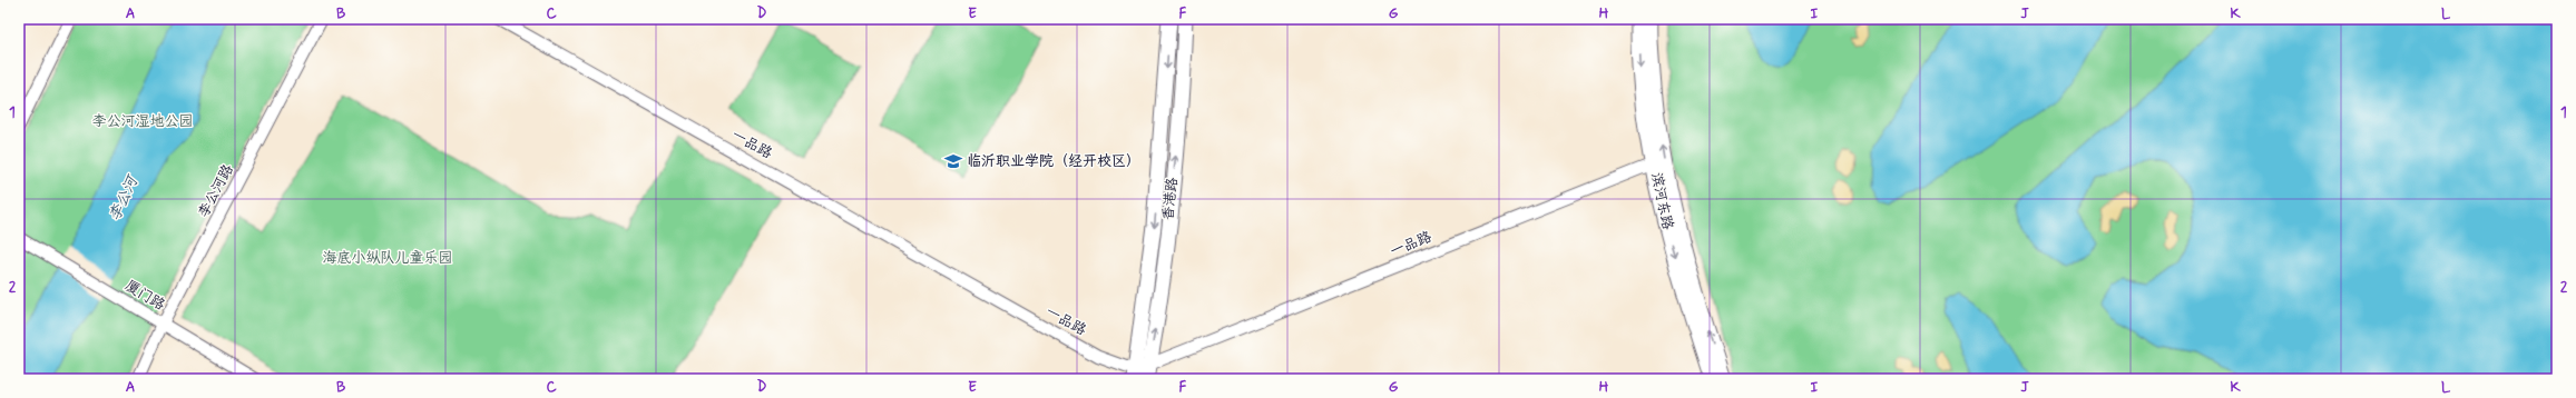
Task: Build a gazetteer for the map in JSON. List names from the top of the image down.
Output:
{
  "streets": {
    "main road": ["香港路", "滨河东路"],
    "street": ["一品路", "李公河路", "厦门路"]
  },
  "crossings": [
    ["一品路", "香港路"],
    ["一品路", "滨河东路"],
    ["李公河路", "厦门路"]
  ],
  "water": ["李公河"],
  "parks": ["李公河湿地公园", "海底小纵队儿童乐园"],
  "places": {
    "school or university": ["临沂职业学院（经开校区）"]
  },
  "grid": {
    "columns": [
      "A",
      "B",
      "C",
      "D",
      "E",
      "F",
      "G",
      "H",
      "I",
      "J",
      "K",
      "L"
    ],
    "rows": ["1", "2"]
  }
}
